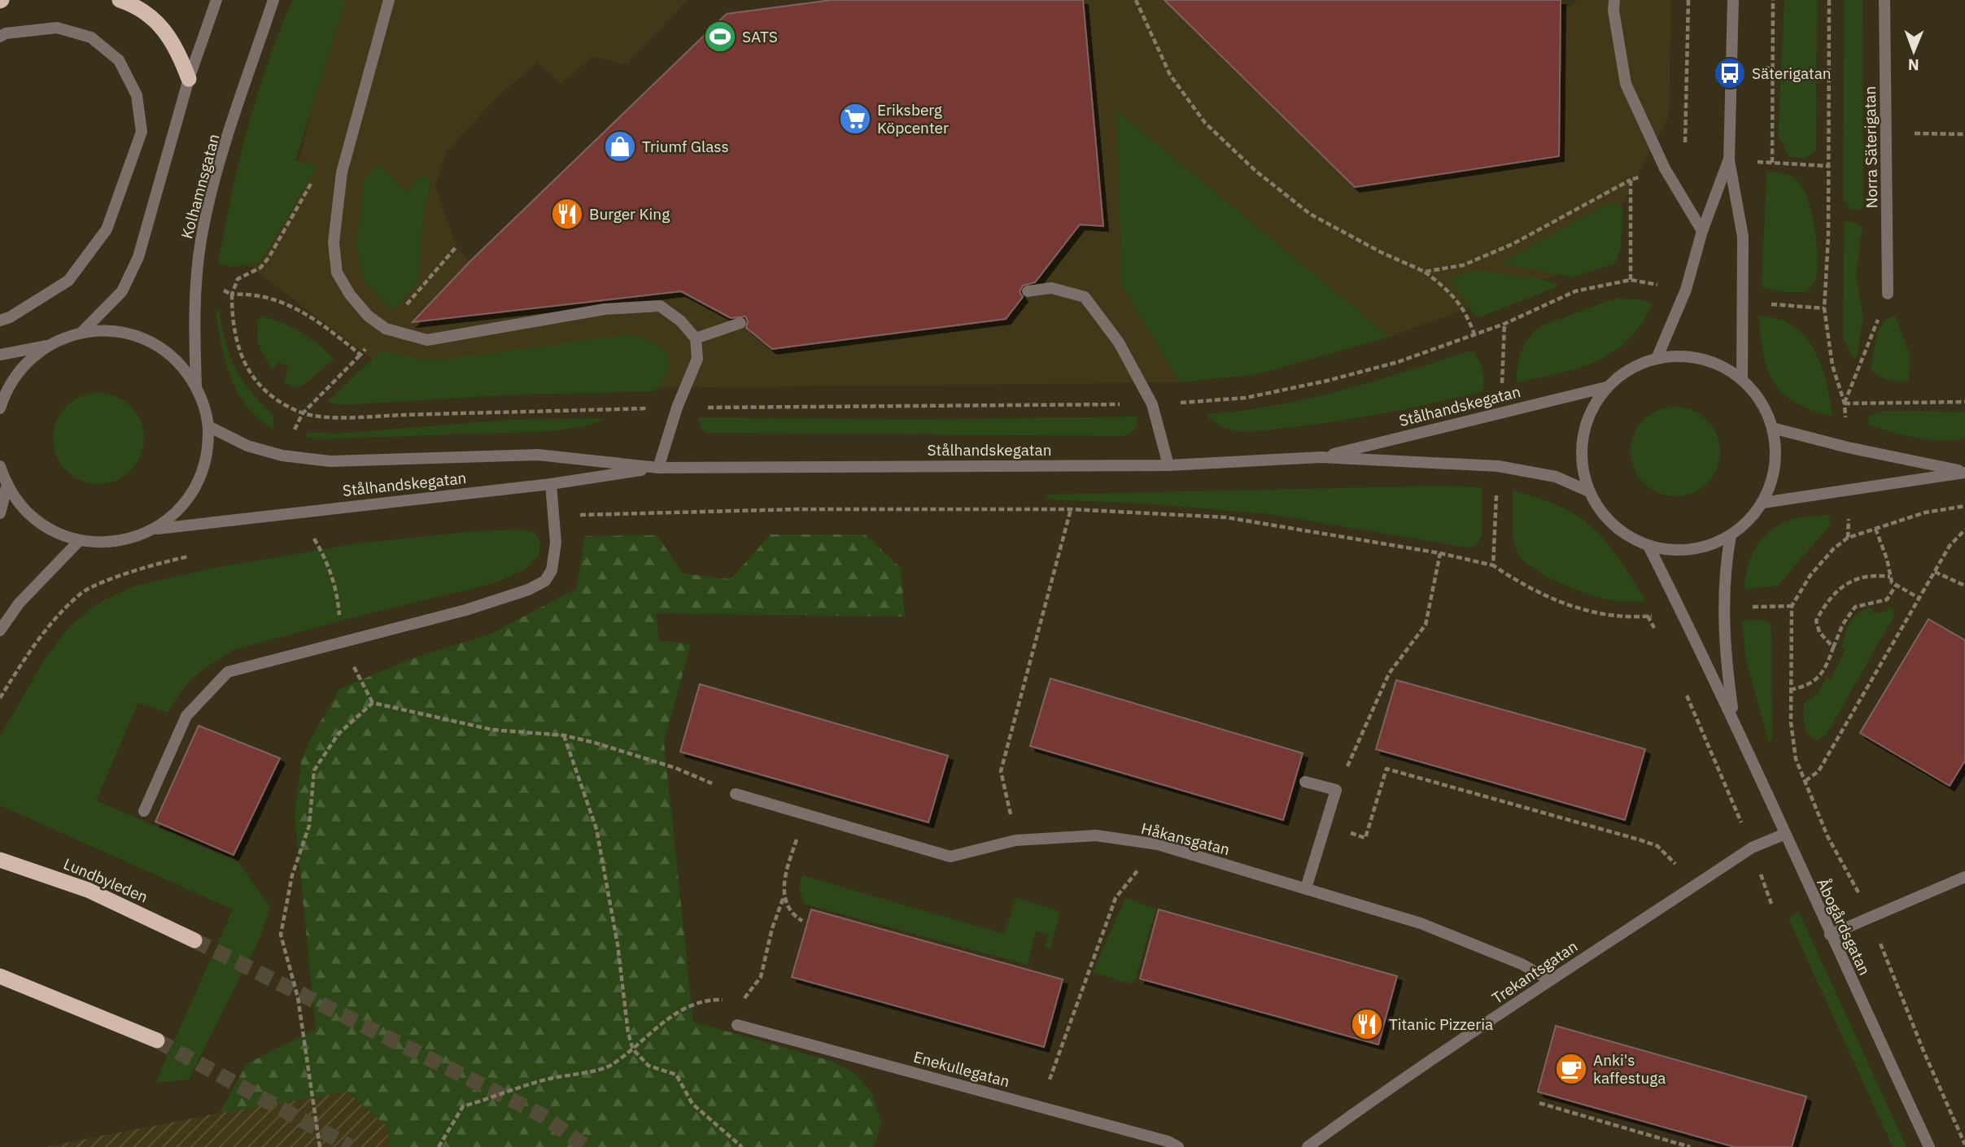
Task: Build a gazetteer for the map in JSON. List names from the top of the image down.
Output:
{
  "streets": {
    "highway": ["Lundbyleden"],
    "street": [
      "Norra Säterigatan",
      "Kolhamnsgatan",
      "Stålhandskegatan",
      "Håkansgatan",
      "Åbogårdsgatan",
      "Trekantsgatan",
      "Enekullegatan"
    ]
  },
  "crossings": [
    ["Stålhandskegatan", "Åbogårdsgatan"],
    ["Håkansgatan", "Trekantsgatan"],
    ["Åbogårdsgatan", "Trekantsgatan"]
  ],
  "places": {
    "sports": ["SATS"],
    "bus stop": ["Säterigatan"],
    "supermarket": ["Eriksberg Köpcenter"],
    "shop": ["Triumf Glass"],
    "restaurant": ["Burger King", "Titanic Pizzeria"],
    "cafe": ["Anki's kaffestuga"]
  },
  "north": "bottom"
}
